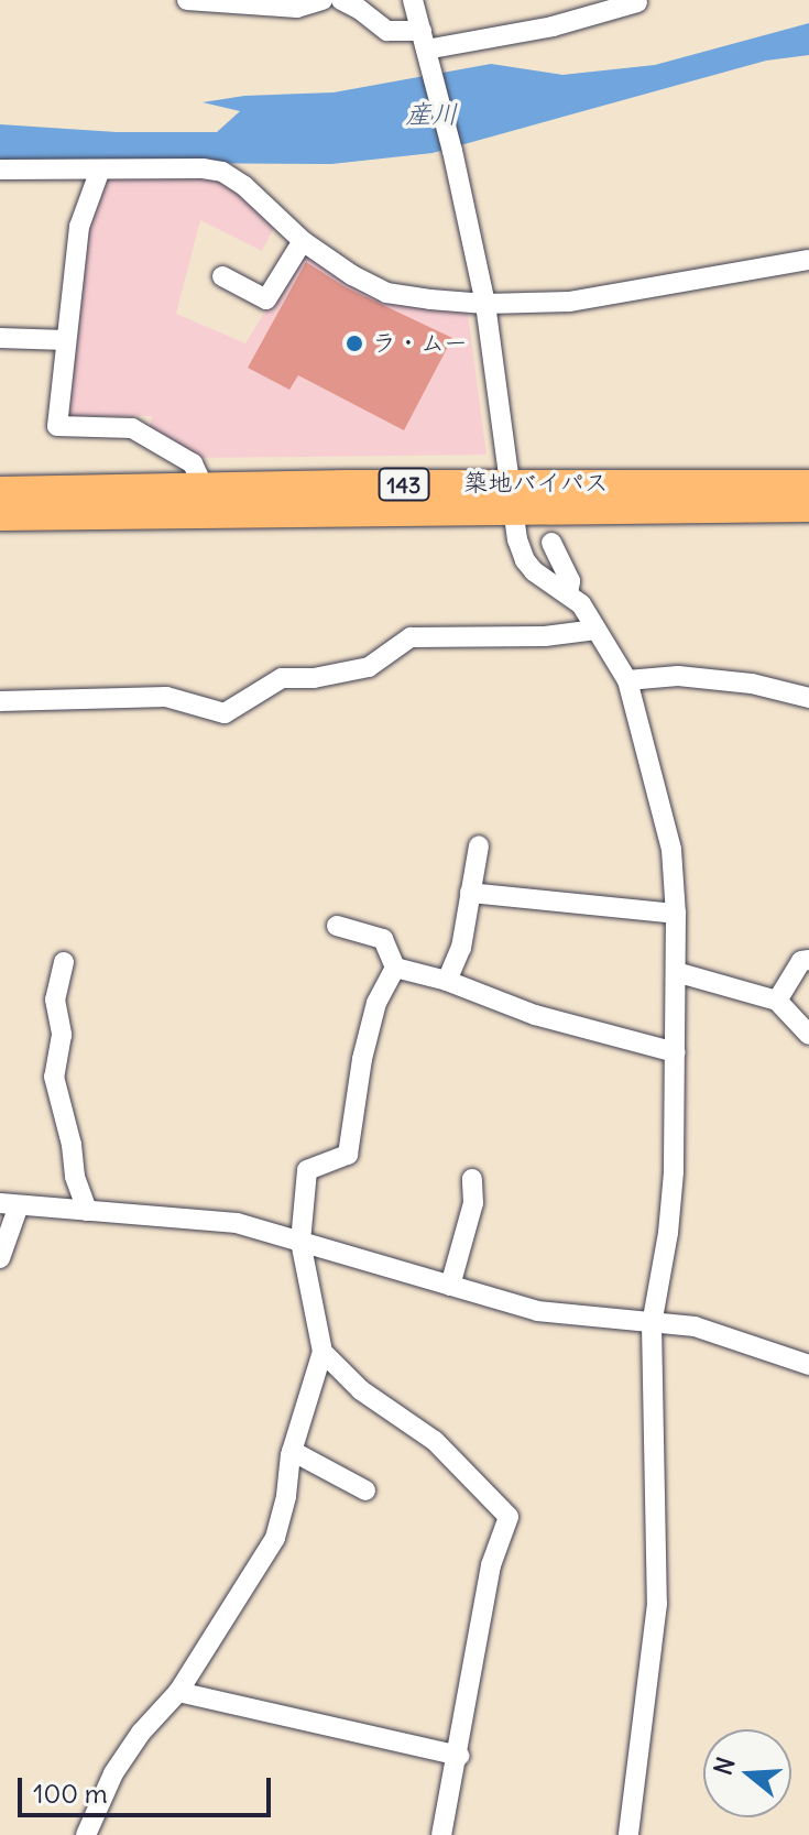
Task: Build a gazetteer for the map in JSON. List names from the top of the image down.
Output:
{
  "streets": {
    "highway": ["築地バイパス", "143"]
  },
  "water": ["産川"],
  "places": ["ラ・ムー"],
  "scale_bar": "100 m",
  "north": "left"
}
